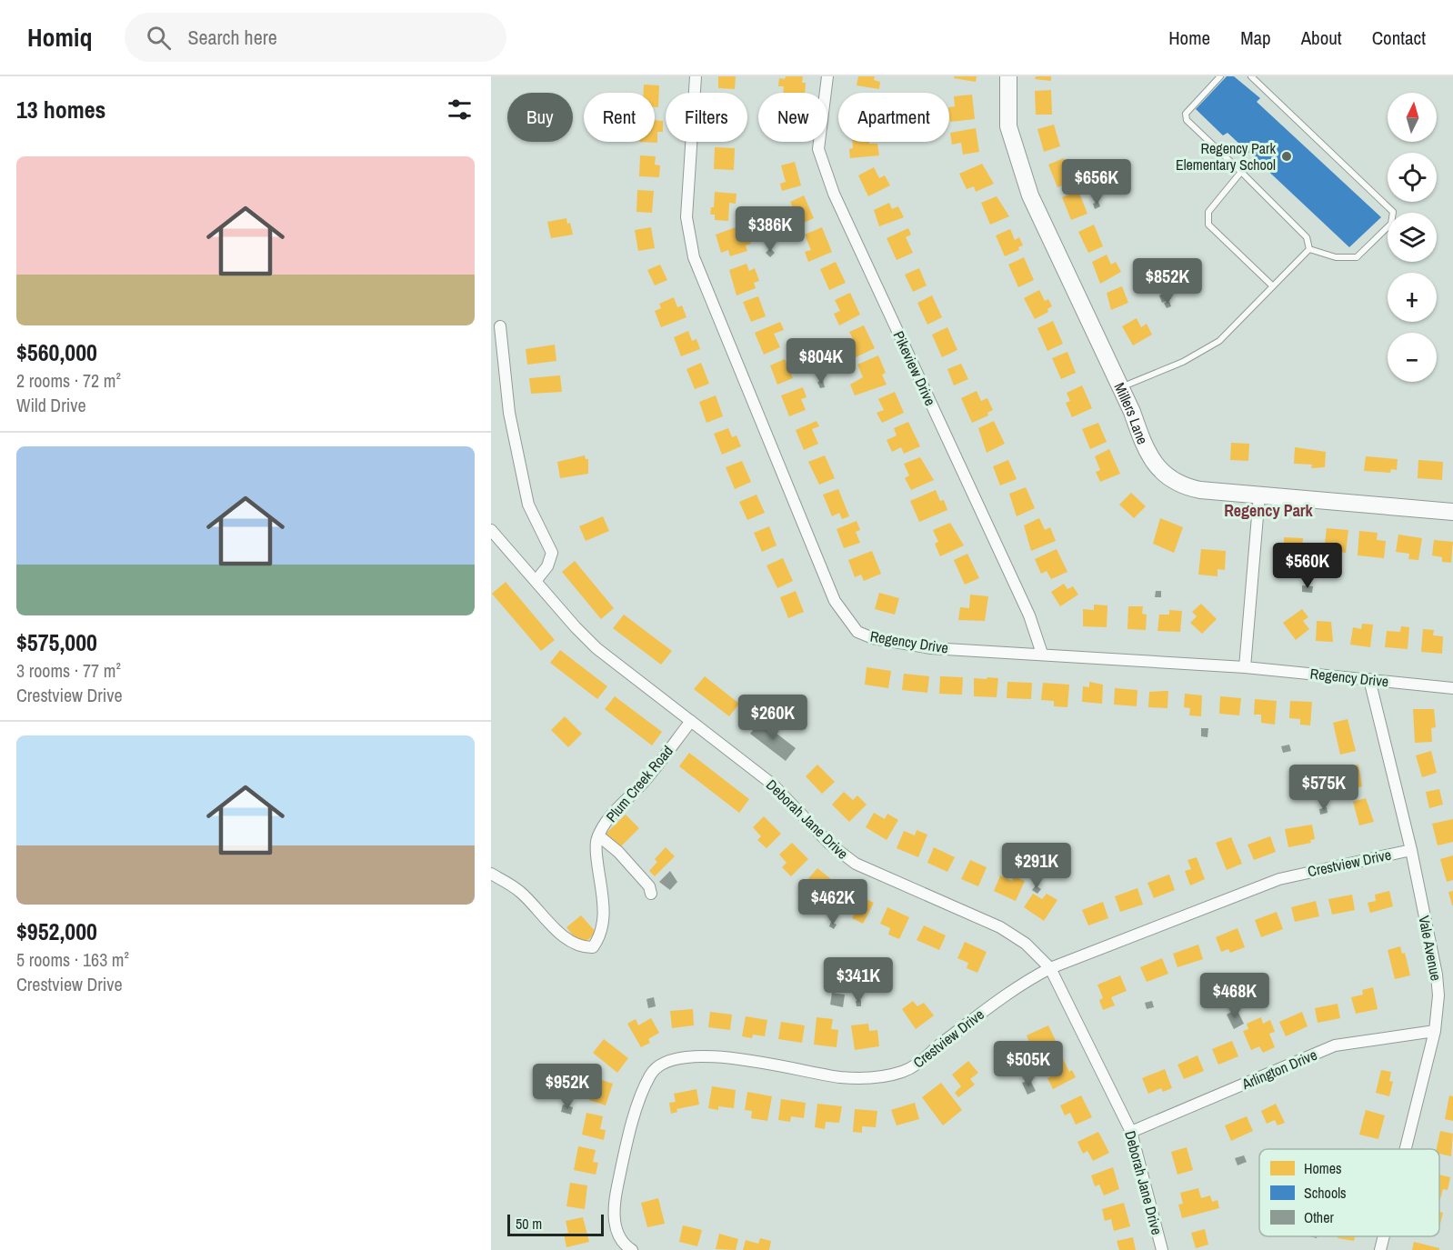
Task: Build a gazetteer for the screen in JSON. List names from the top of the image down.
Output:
{
  "streets": {
    "street": [
      "Pikeview Drive",
      "Millers Lane",
      "Regency Drive",
      "Plum Creek Road",
      "Deborah Jane Drive",
      "Crestview Drive",
      "Vale Avenue",
      "Arlington Drive"
    ]
  },
  "crossings": [
    ["Pikeview Drive", "Regency Drive"],
    ["Regency Drive", "Vale Avenue"],
    ["Plum Creek Road", "Deborah Jane Drive"],
    ["Deborah Jane Drive", "Crestview Drive"],
    ["Deborah Jane Drive", "Arlington Drive"],
    ["Crestview Drive", "Vale Avenue"],
    ["Vale Avenue", "Arlington Drive"]
  ],
  "districts": ["Regency Park"],
  "places": ["Regency Park Elementary School"],
  "legend": ["Homes", "Schools", "Other"],
  "scale_bar": "50 m",
  "north": "top",
  "page": {
    "header": "Homiq",
    "search": "Search here",
    "nav": [
      "Home",
      "Map",
      "About",
      "Contact"
    ],
    "heading": "13 homes",
    "map_buttons": ["+", "−"],
    "chip": [
      "Buy",
      "Rent",
      "Filters",
      "New",
      "Apartment"
    ],
    "list": [
      {
        "name": "$560,000",
        "note": "2 rooms · 72 m² · Wild Drive"
      },
      {
        "name": "$575,000",
        "note": "3 rooms · 77 m² · Crestview Drive"
      },
      {
        "name": "$952,000",
        "note": "5 rooms · 163 m² · Crestview Drive"
      }
    ],
    "price": [
      "$656K",
      "$386K",
      "$852K",
      "$804K",
      "$560K",
      "$260K",
      "$575K",
      "$291K",
      "$462K",
      "$341K",
      "$468K",
      "$505K",
      "$952K"
    ],
    "scale": "50 m"
  }
}
